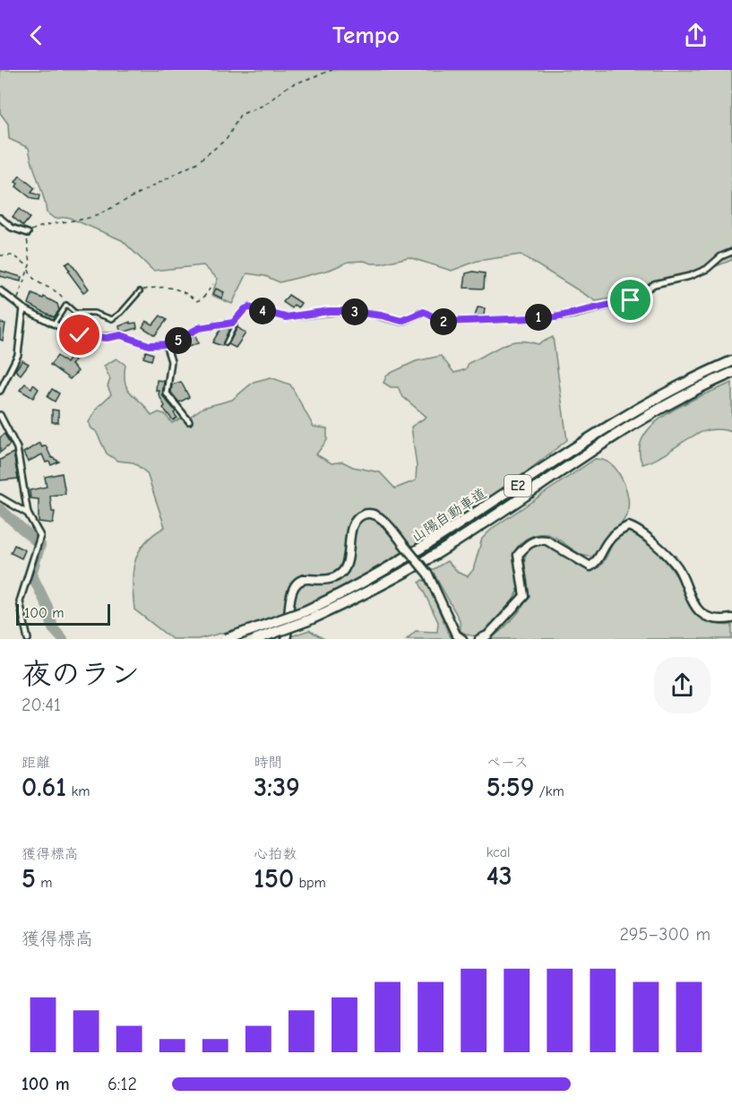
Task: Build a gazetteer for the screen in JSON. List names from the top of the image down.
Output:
{
  "streets": {
    "highway": ["E2", "山陽自動車道"]
  },
  "scale_bar": "100 m",
  "page": {
    "header": "Tempo",
    "pins": [
      "4",
      "3",
      "1",
      "2",
      "5"
    ],
    "scale": "100 m",
    "heading": ["夜のラン", "20:41"],
    "stats": [
      ["距離", "0.61 km"],
      ["時間", "3:39"],
      ["ペース", "5:59 /km"],
      ["獲得標高", "5 m"],
      ["心拍数", "150 bpm"],
      ["kcal", "43"]
    ],
    "chart": ["獲得標高", "295–300 m"],
    "list": [
      {
        "name": "100 m",
        "note": "6:12"
      }
    ]
  }
}
